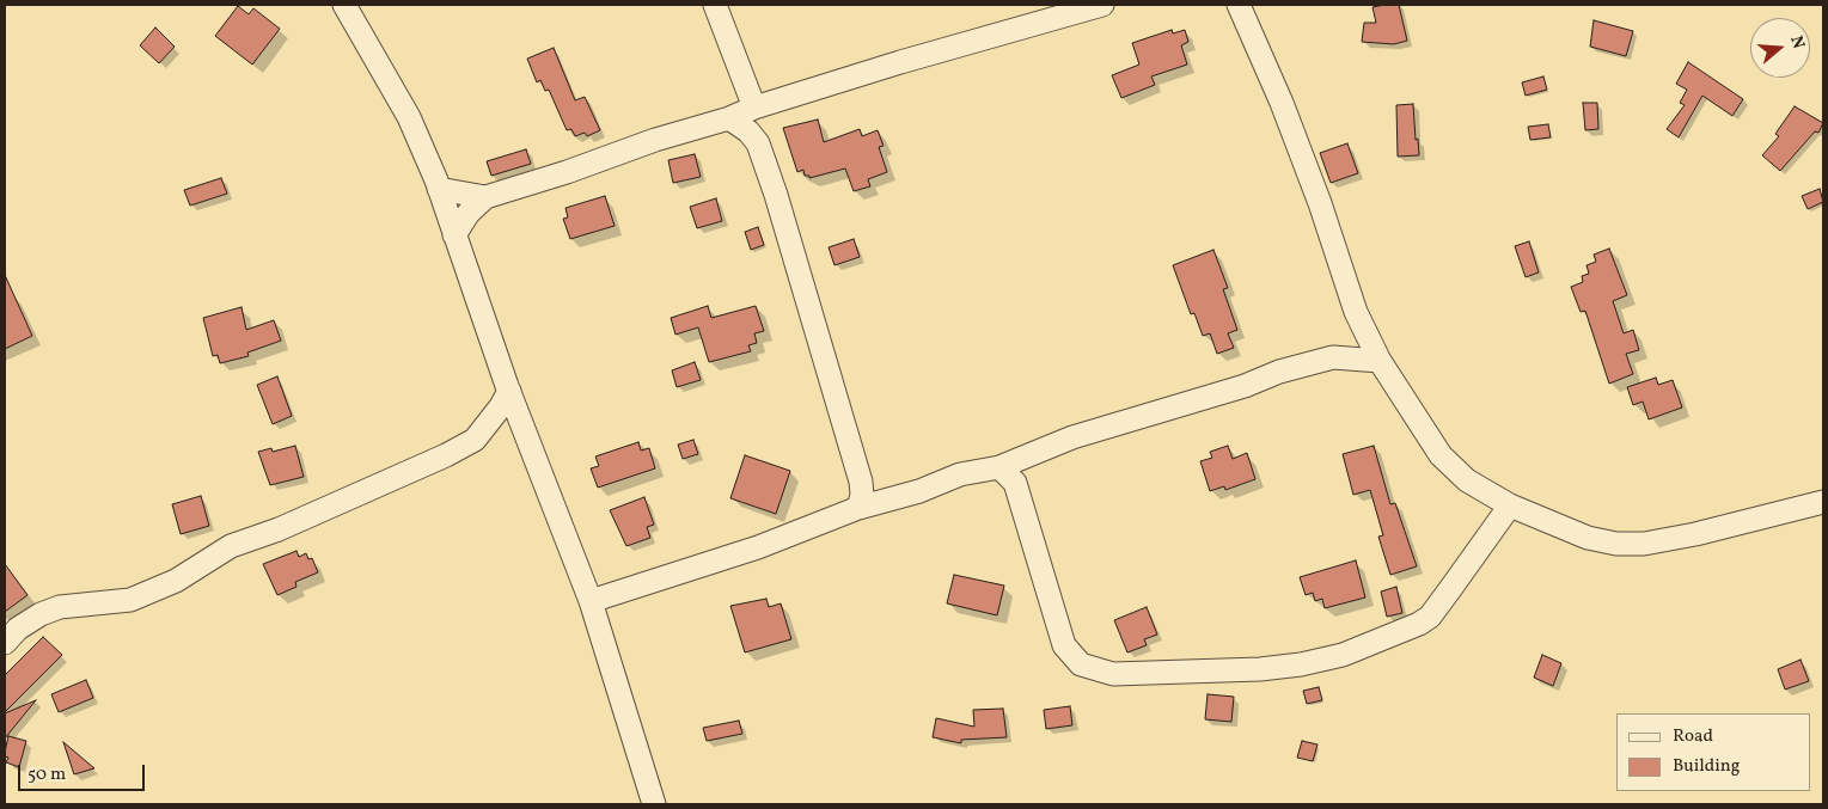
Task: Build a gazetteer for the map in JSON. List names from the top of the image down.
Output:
{
  "legend": ["Road", "Building"],
  "scale_bar": "50 m",
  "north": "right"
}
